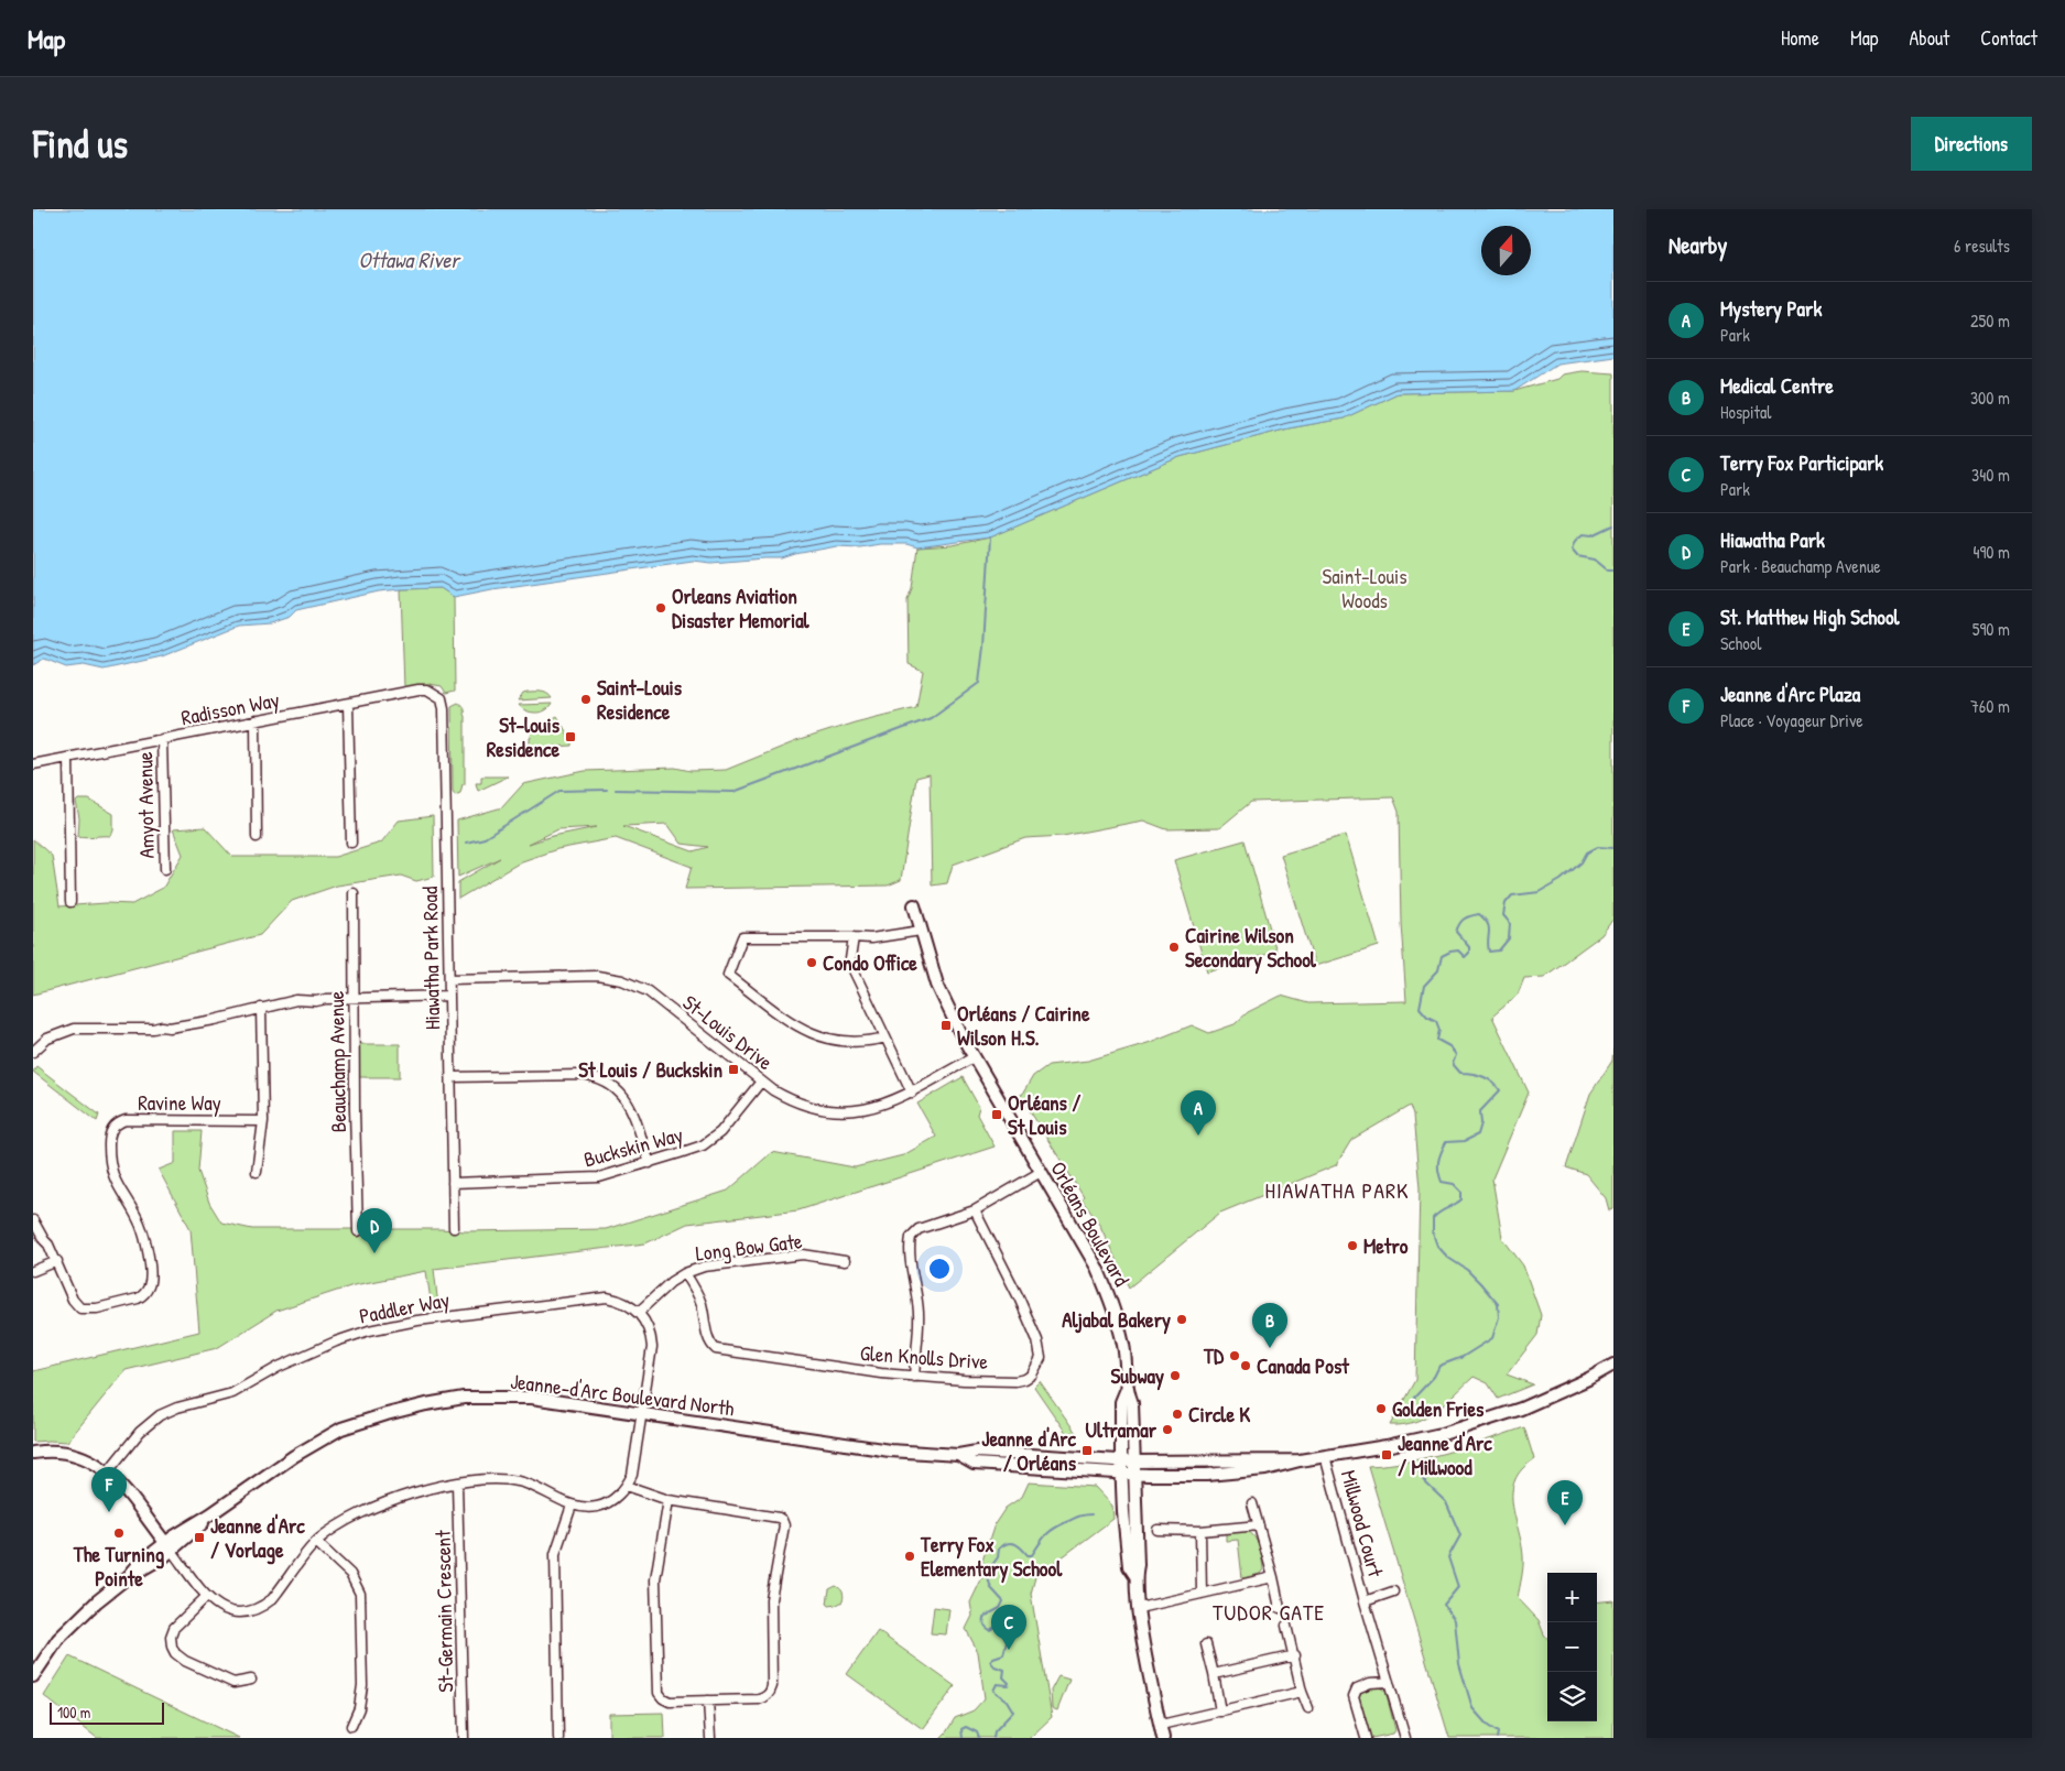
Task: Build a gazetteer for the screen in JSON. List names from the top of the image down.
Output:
{
  "streets": {
    "main road": ["Orléans Boulevard", "Jeanne-d'Arc Boulevard North"],
    "street": [
      "Radisson Way",
      "Amyot Avenue",
      "Hiawatha Park Road",
      "St-Louis Drive",
      "Beauchamp Avenue",
      "Ravine Way",
      "Buckskin Way",
      "Long Bow Gate",
      "Paddler Way",
      "Glen Knolls Drive",
      "Millwood Court",
      "St-Germain Crescent"
    ]
  },
  "crossings": [
    ["Radisson Way", "Amyot Avenue"],
    ["Radisson Way", "Hiawatha Park Road"],
    ["Hiawatha Park Road", "St-Louis Drive"],
    ["Hiawatha Park Road", "Buckskin Way"],
    ["St-Louis Drive", "Buckskin Way"],
    ["St-Louis Drive", "Orléans Boulevard"],
    ["Orléans Boulevard", "Jeanne-d'Arc Boulevard North"],
    ["Long Bow Gate", "Paddler Way"],
    ["Long Bow Gate", "Glen Knolls Drive"],
    ["Jeanne-d'Arc Boulevard North", "Millwood Court"]
  ],
  "districts": ["HIAWATHA PARK", "TUDOR GATE"],
  "water": ["Ottawa River"],
  "parks": ["Saint-Louis Woods"],
  "places": {
    "other": [
      "Orleans Aviation Disaster Memorial",
      "Saint-Louis Residence",
      "Cairine Wilson Secondary School",
      "Condo Office",
      "Metro",
      "Aljabal Bakery",
      "TD",
      "Canada Post",
      "Subway",
      "Golden Fries",
      "Circle K",
      "Ultramar",
      "The Turning Pointe",
      "Terry Fox Elementary School"
    ],
    "transit": [
      "St-louis Residence",
      "Orléans / Cairine Wilson H.S.",
      "St Louis / Buckskin",
      "Orléans / St Louis",
      "Jeanne d'Arc / Orléans",
      "Jeanne d'Arc / Millwood",
      "Jeanne d'Arc / Vorlage"
    ]
  },
  "scale_bar": "100 m",
  "north": "top",
  "page": {
    "header": "Map",
    "nav": [
      "Home",
      "Map",
      "About",
      "Contact"
    ],
    "buttons": "Directions",
    "title": "Find us",
    "heading": ["Nearby", "6 results"],
    "list": [
      {
        "mark": "A",
        "name": "Mystery Park",
        "note": "Park",
        "value": "250 m"
      },
      {
        "mark": "B",
        "name": "Medical Centre",
        "note": "Hospital",
        "value": "300 m"
      },
      {
        "mark": "C",
        "name": "Terry Fox Participark",
        "note": "Park",
        "value": "340 m"
      },
      {
        "mark": "D",
        "name": "Hiawatha Park",
        "note": "Park · Beauchamp Avenue",
        "value": "490 m"
      },
      {
        "mark": "E",
        "name": "St. Matthew High School",
        "note": "School",
        "value": "590 m"
      },
      {
        "mark": "F",
        "name": "Jeanne d'Arc Plaza",
        "note": "Place · Voyageur Drive",
        "value": "760 m"
      }
    ],
    "pins": [
      "A",
      "D",
      "B",
      "F",
      "E",
      "C"
    ],
    "map_buttons": ["+", "−"],
    "scale": "100 m"
  }
}
